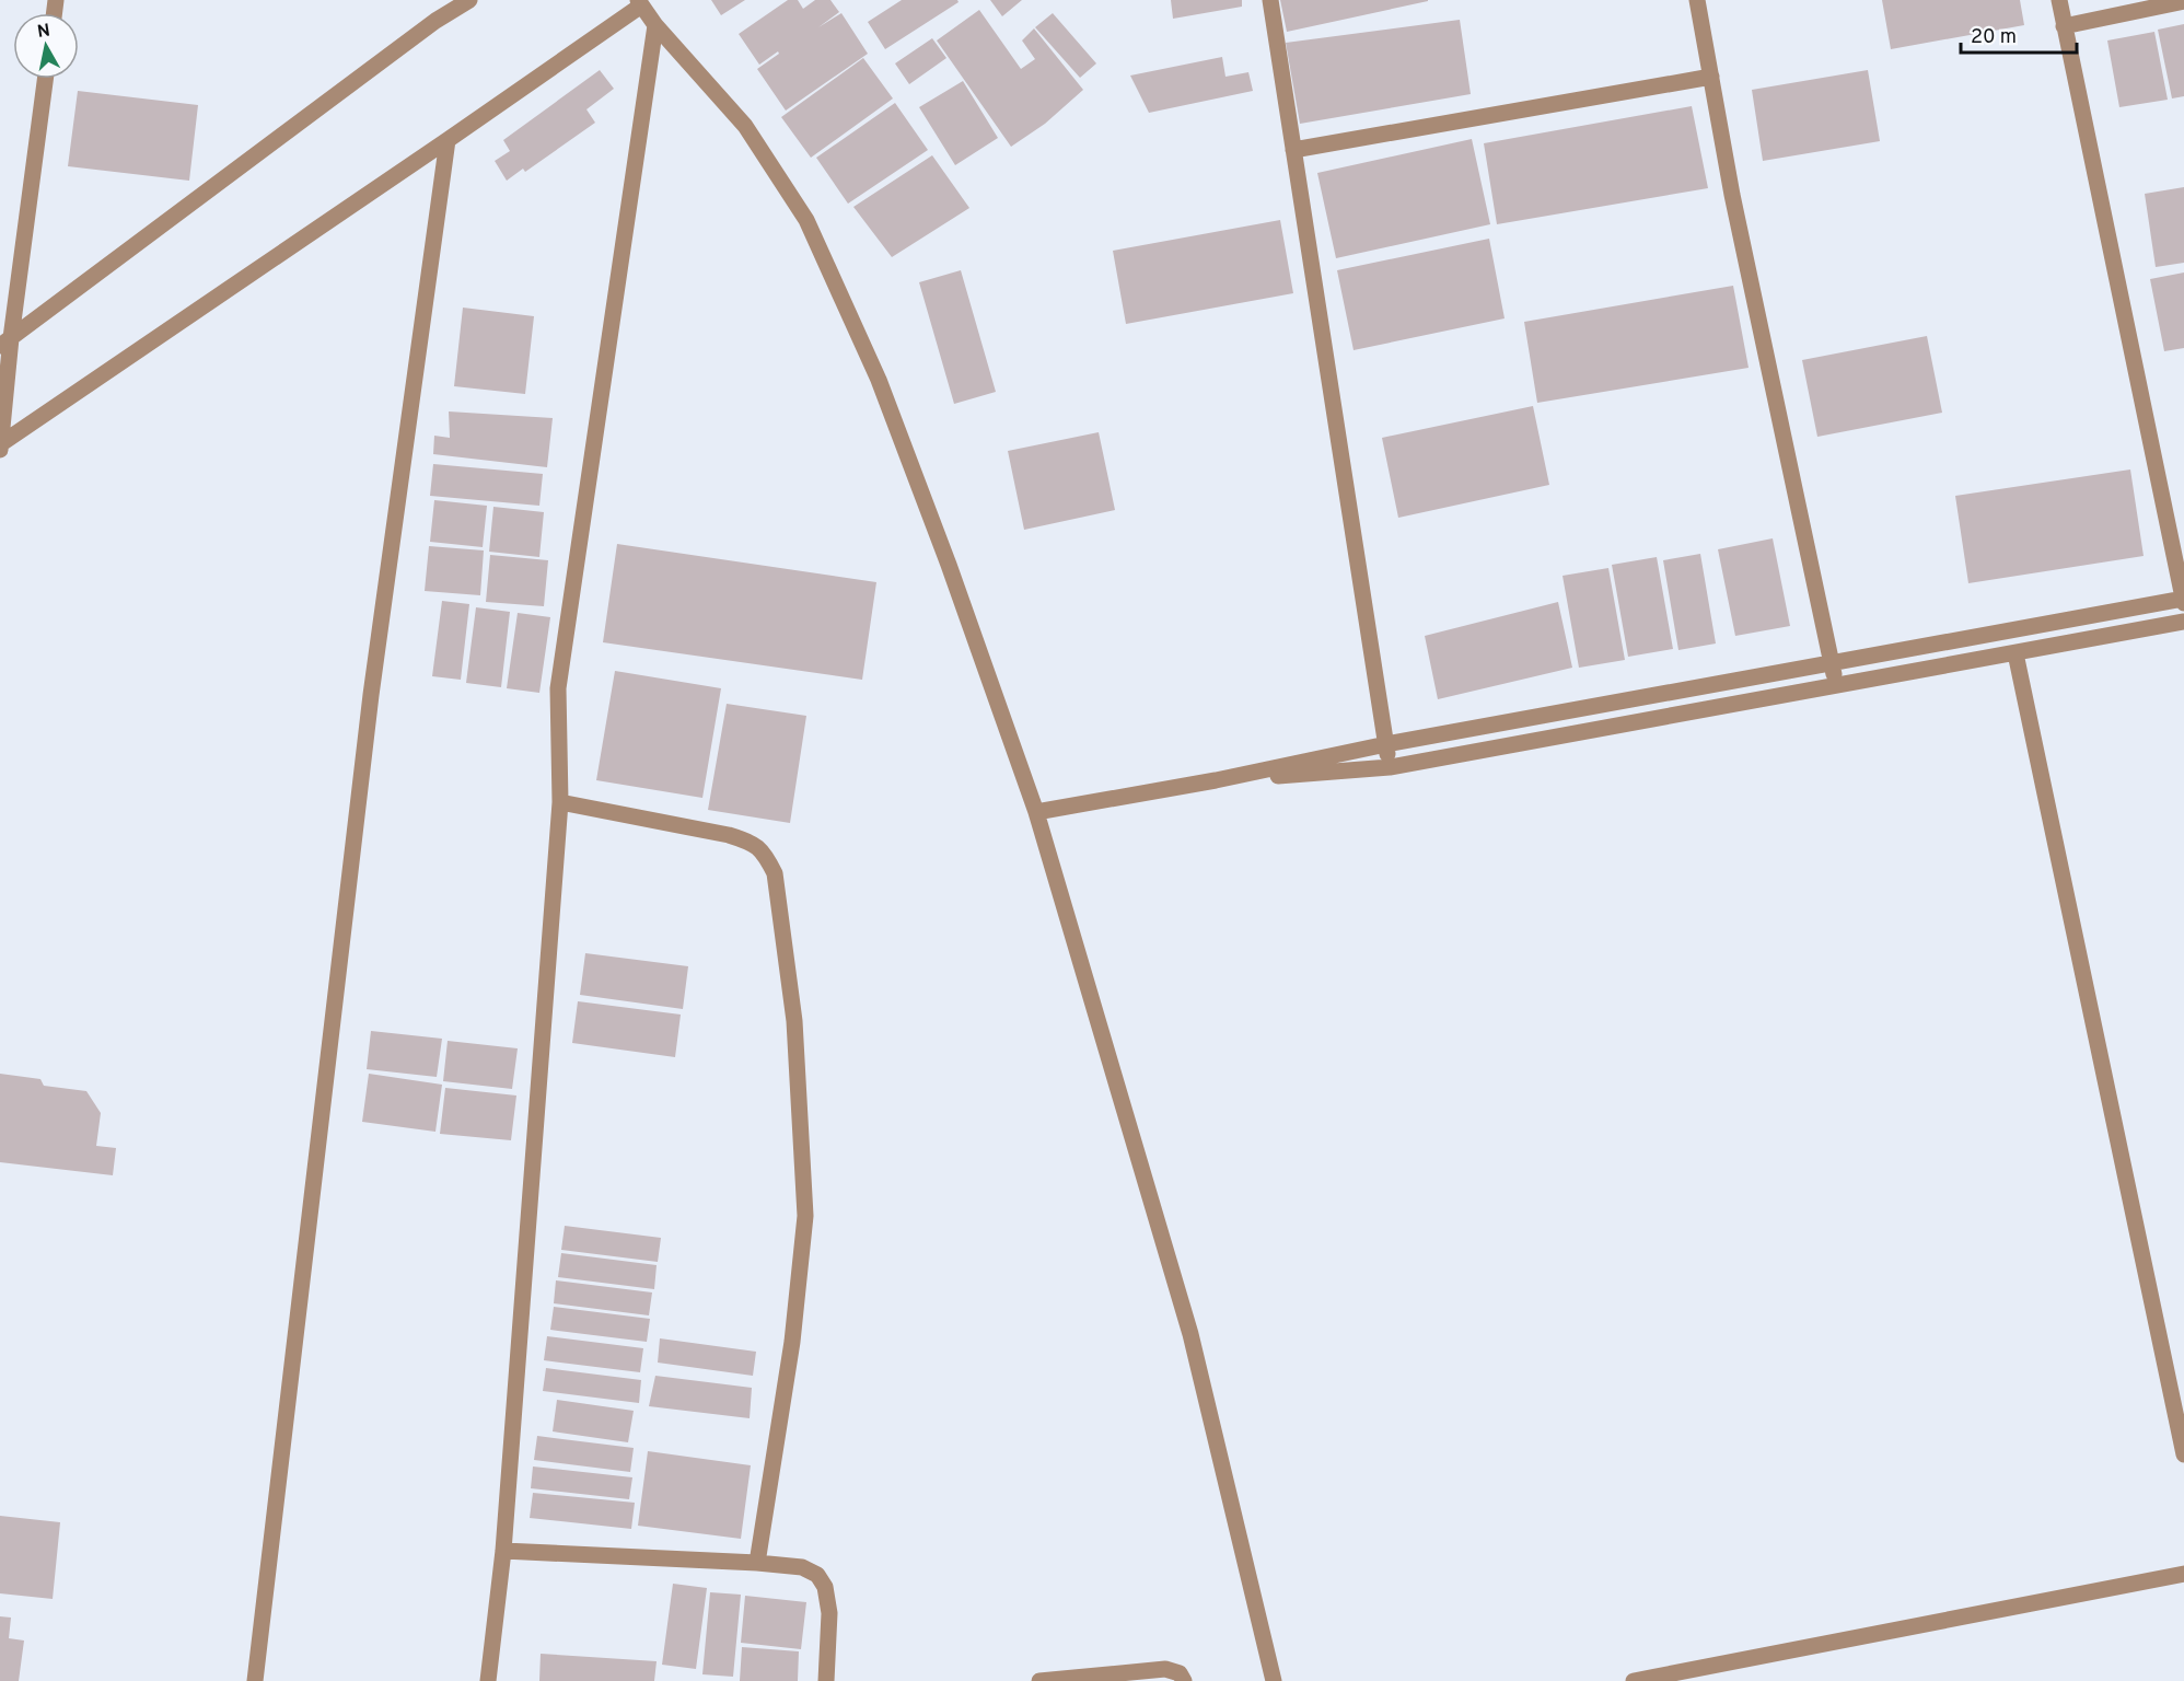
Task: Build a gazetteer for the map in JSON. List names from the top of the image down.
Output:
{
  "scale_bar": "20 m",
  "north": "top"
}
